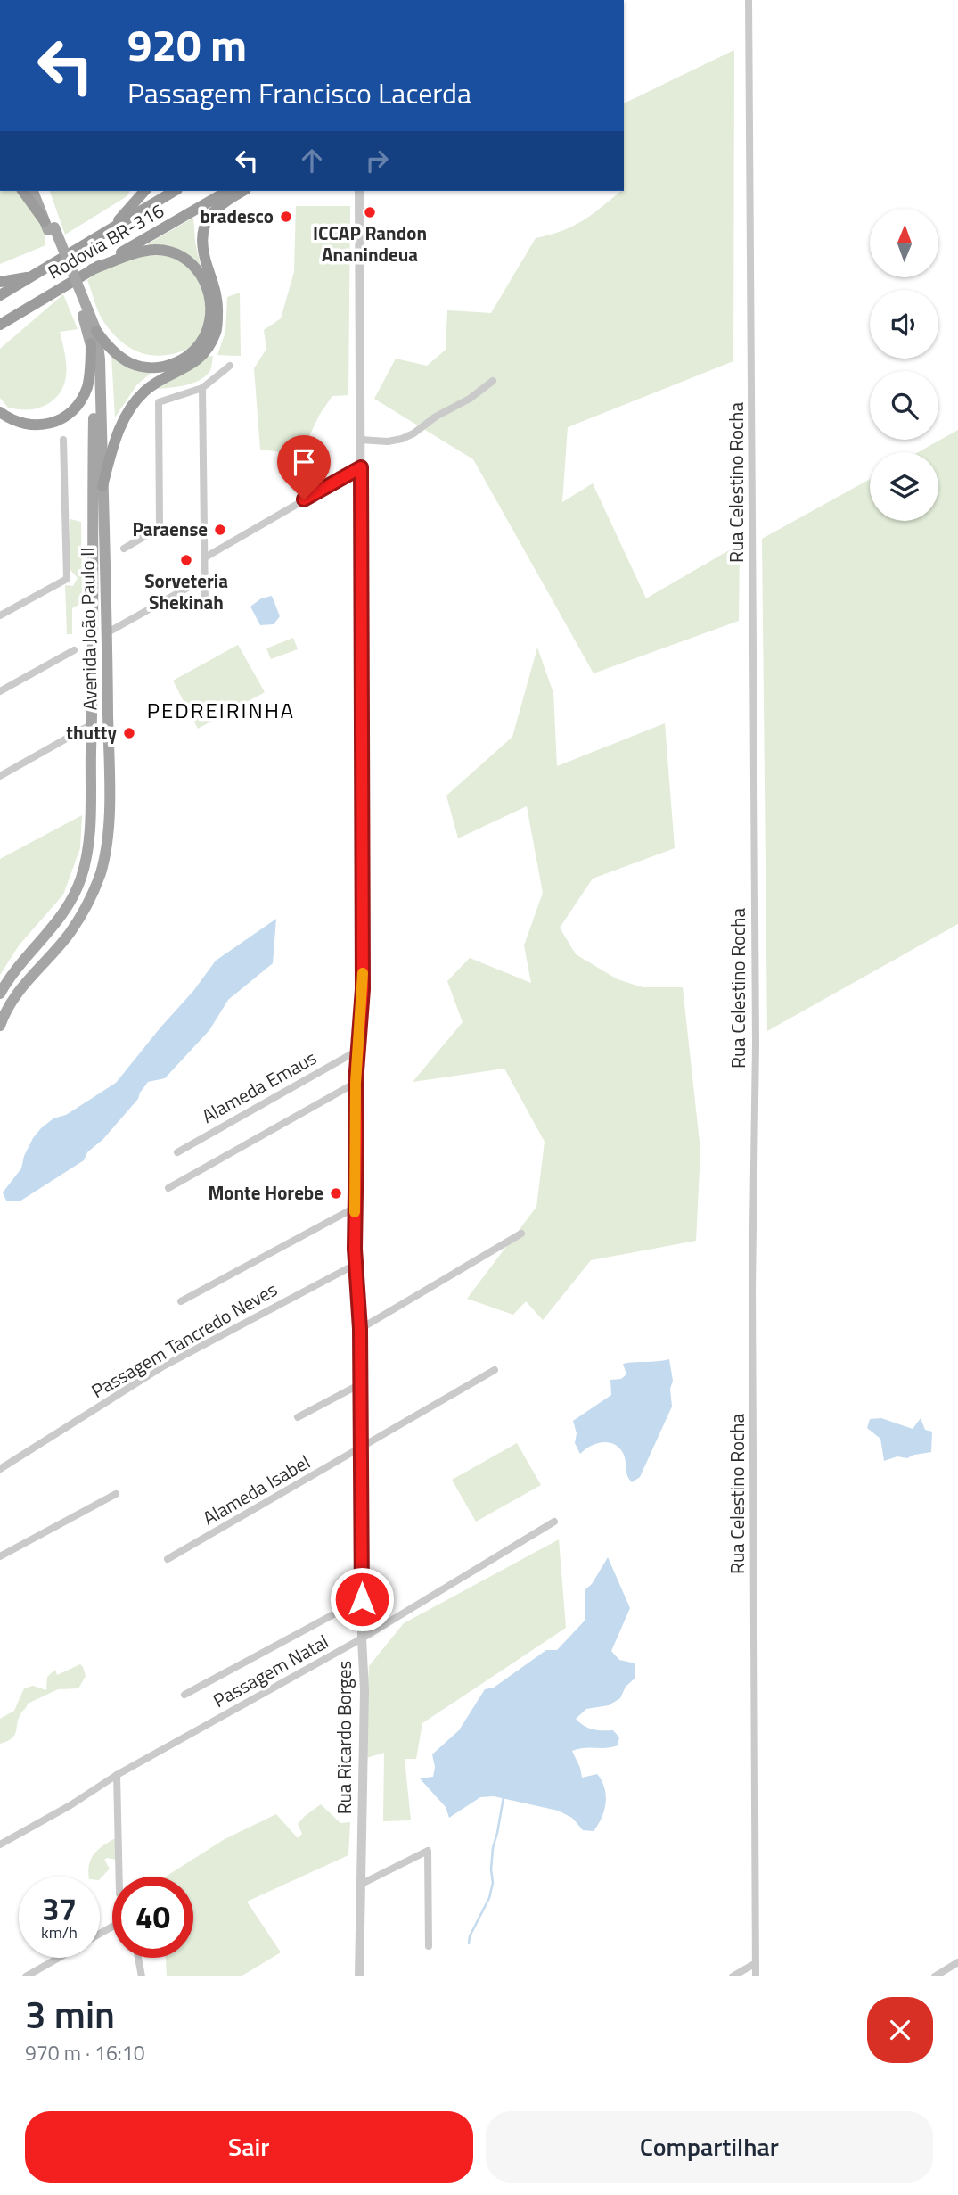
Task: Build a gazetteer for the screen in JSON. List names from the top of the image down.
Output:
{
  "streets": {
    "highway": ["Rodovia BR-316"],
    "main road": ["Avenida João Paulo II"],
    "street": [
      "Rua Celestino Rocha",
      "Alameda Emaus",
      "Passagem Tancredo Neves",
      "Alameda Isabel",
      "Passagem Natal",
      "Rua Ricardo Borges"
    ]
  },
  "crossings": [
    ["Alameda Emaus", "Rua Ricardo Borges"],
    ["Passagem Tancredo Neves", "Rua Ricardo Borges"],
    ["Alameda Isabel", "Rua Ricardo Borges"],
    ["Passagem Natal", "Rua Ricardo Borges"]
  ],
  "districts": ["PEDREIRINHA"],
  "places": [
    "ICCAP Randon Ananindeua",
    "bradesco",
    "Paraense",
    "Sorveteria Shekinah",
    "thutty",
    "Monte Horebe"
  ],
  "north": "top",
  "page": {
    "turn": ["920 m", "Passagem Francisco Lacerda"],
    "speed": "37 km/h",
    "limit": "40",
    "heading": ["3 min", "970 m · 16:10"],
    "buttons": ["Sair", "Compartilhar"]
  }
}
